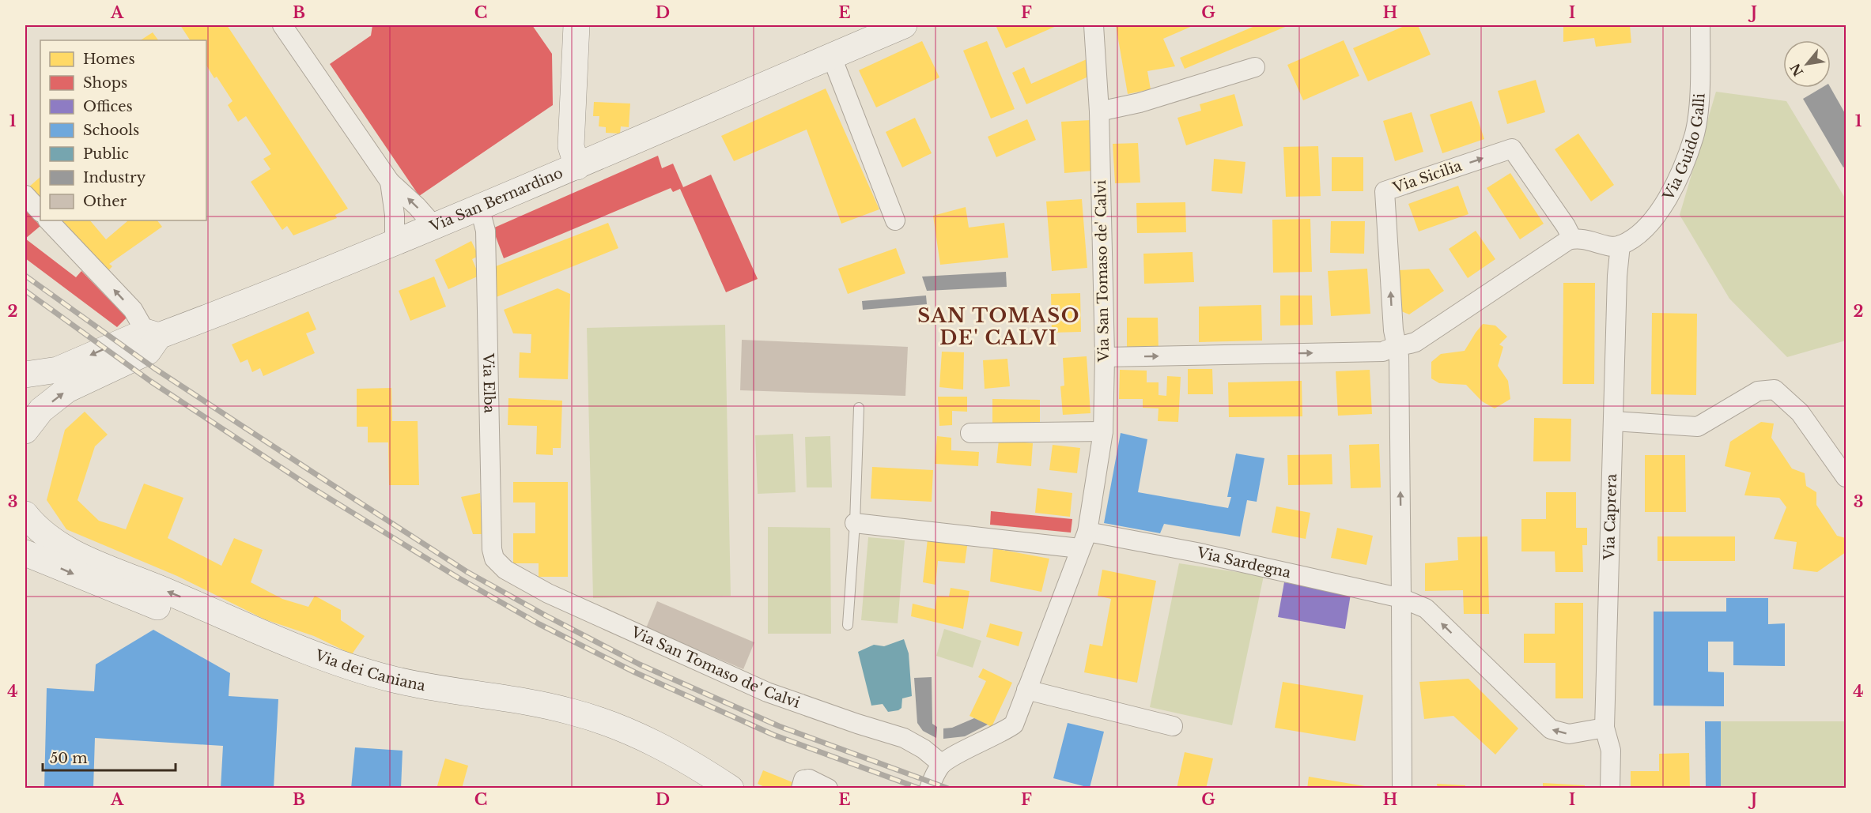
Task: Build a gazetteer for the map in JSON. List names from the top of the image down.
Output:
{
  "streets": {
    "main road": ["Via San Bernardino", "Via dei Caniana"],
    "street": [
      "Via Guido Galli",
      "Via Sicilia",
      "Via San Tomaso de' Calvi",
      "Via Elba",
      "Via Caprera",
      "Via Sardegna"
    ]
  },
  "crossings": [
    ["Via Guido Galli", "Via Caprera"],
    ["Via San Bernardino", "Via Elba"],
    ["Via San Tomaso de' Calvi", "Via Elba"],
    ["Via San Tomaso de' Calvi", "Via Sardegna"],
    ["Via Caprera", "Via Sardegna"]
  ],
  "one_way": ["Via Sardegna"],
  "districts": ["SAN TOMASO DE' CALVI"],
  "legend": [
    "Homes",
    "Shops",
    "Offices",
    "Schools",
    "Public",
    "Industry",
    "Other"
  ],
  "scale_bar": "50 m",
  "north": "bottom left",
  "grid": {
    "columns": [
      "A",
      "B",
      "C",
      "D",
      "E",
      "F",
      "G",
      "H",
      "I",
      "J"
    ],
    "rows": [
      "1",
      "2",
      "3",
      "4"
    ]
  }
}
